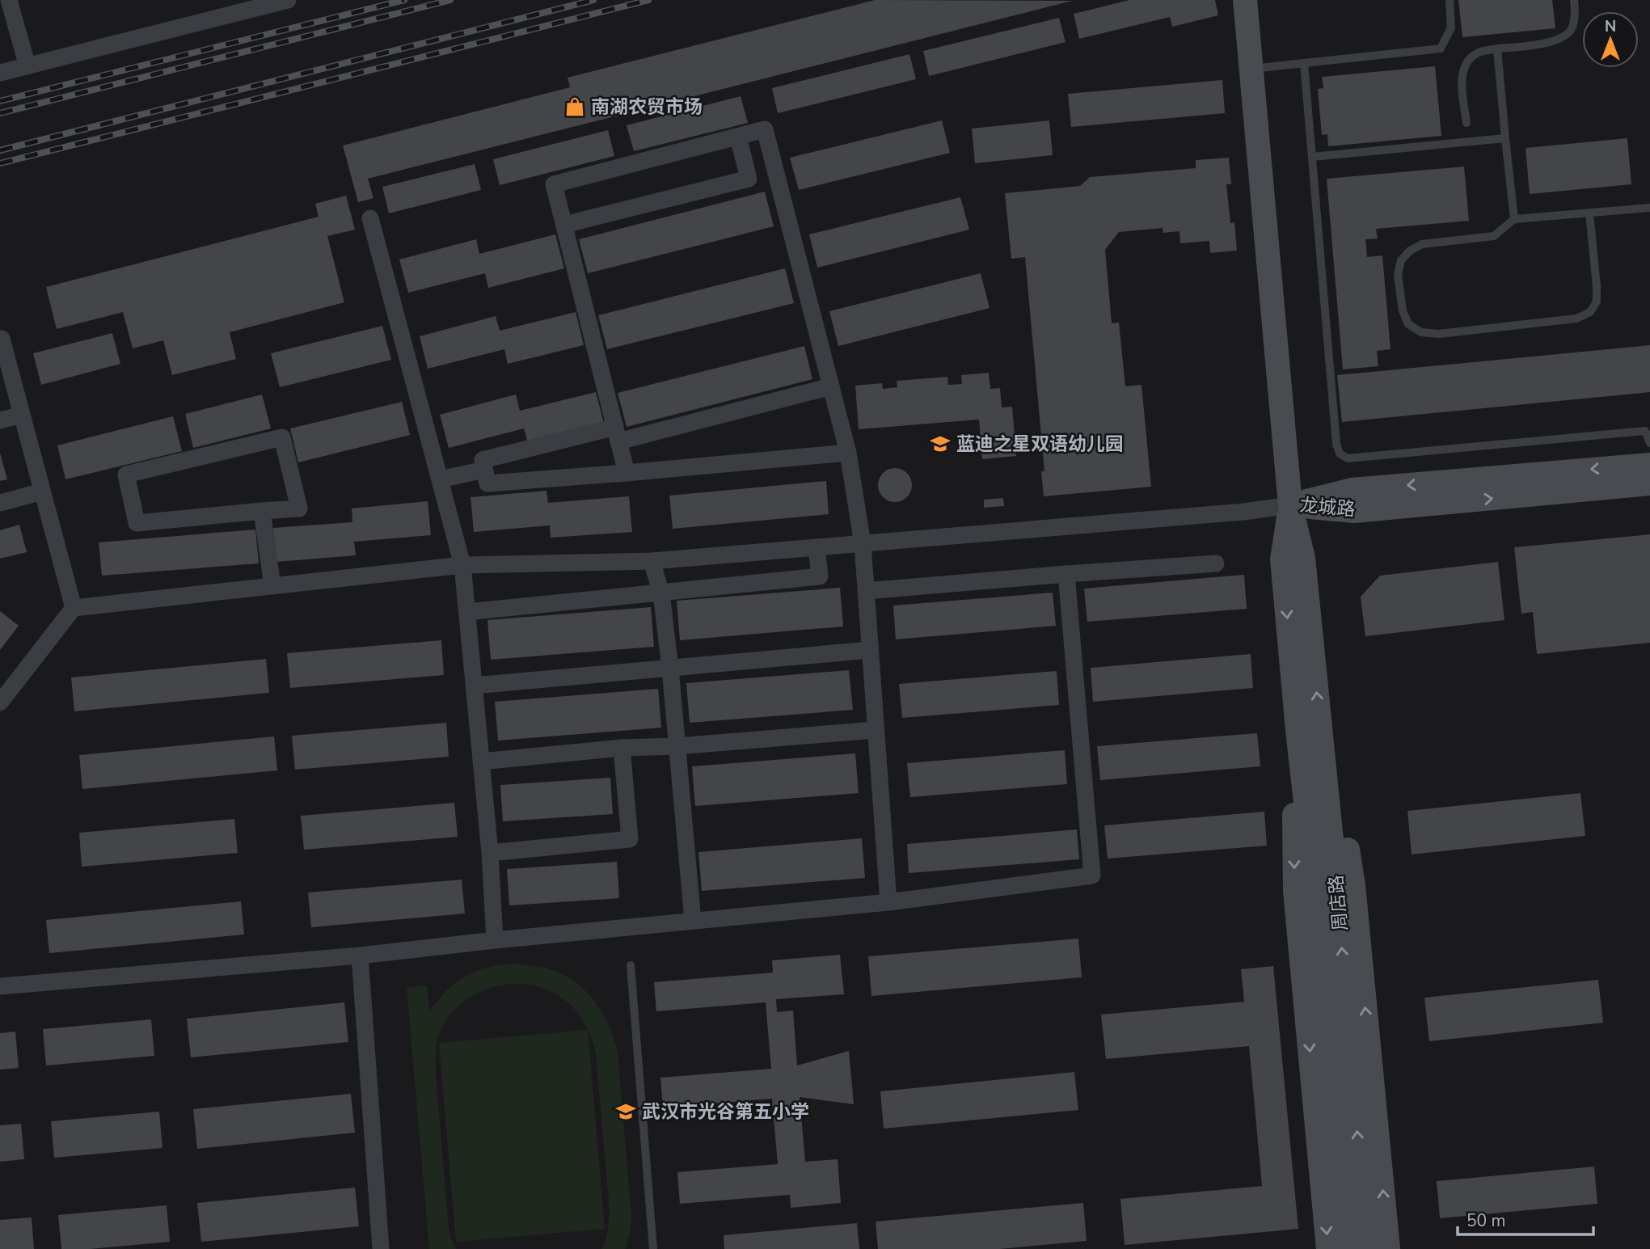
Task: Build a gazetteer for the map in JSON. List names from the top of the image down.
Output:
{
  "streets": {
    "street": ["龙城路", "周店路"]
  },
  "crossings": [
    ["龙城路", "周店路"]
  ],
  "places": {
    "shop": ["南湖农贸市场"],
    "school or university": ["蓝迪之星双语幼儿园", "武汉市光谷第五小学"]
  },
  "scale_bar": "50 m",
  "north": "top"
}
